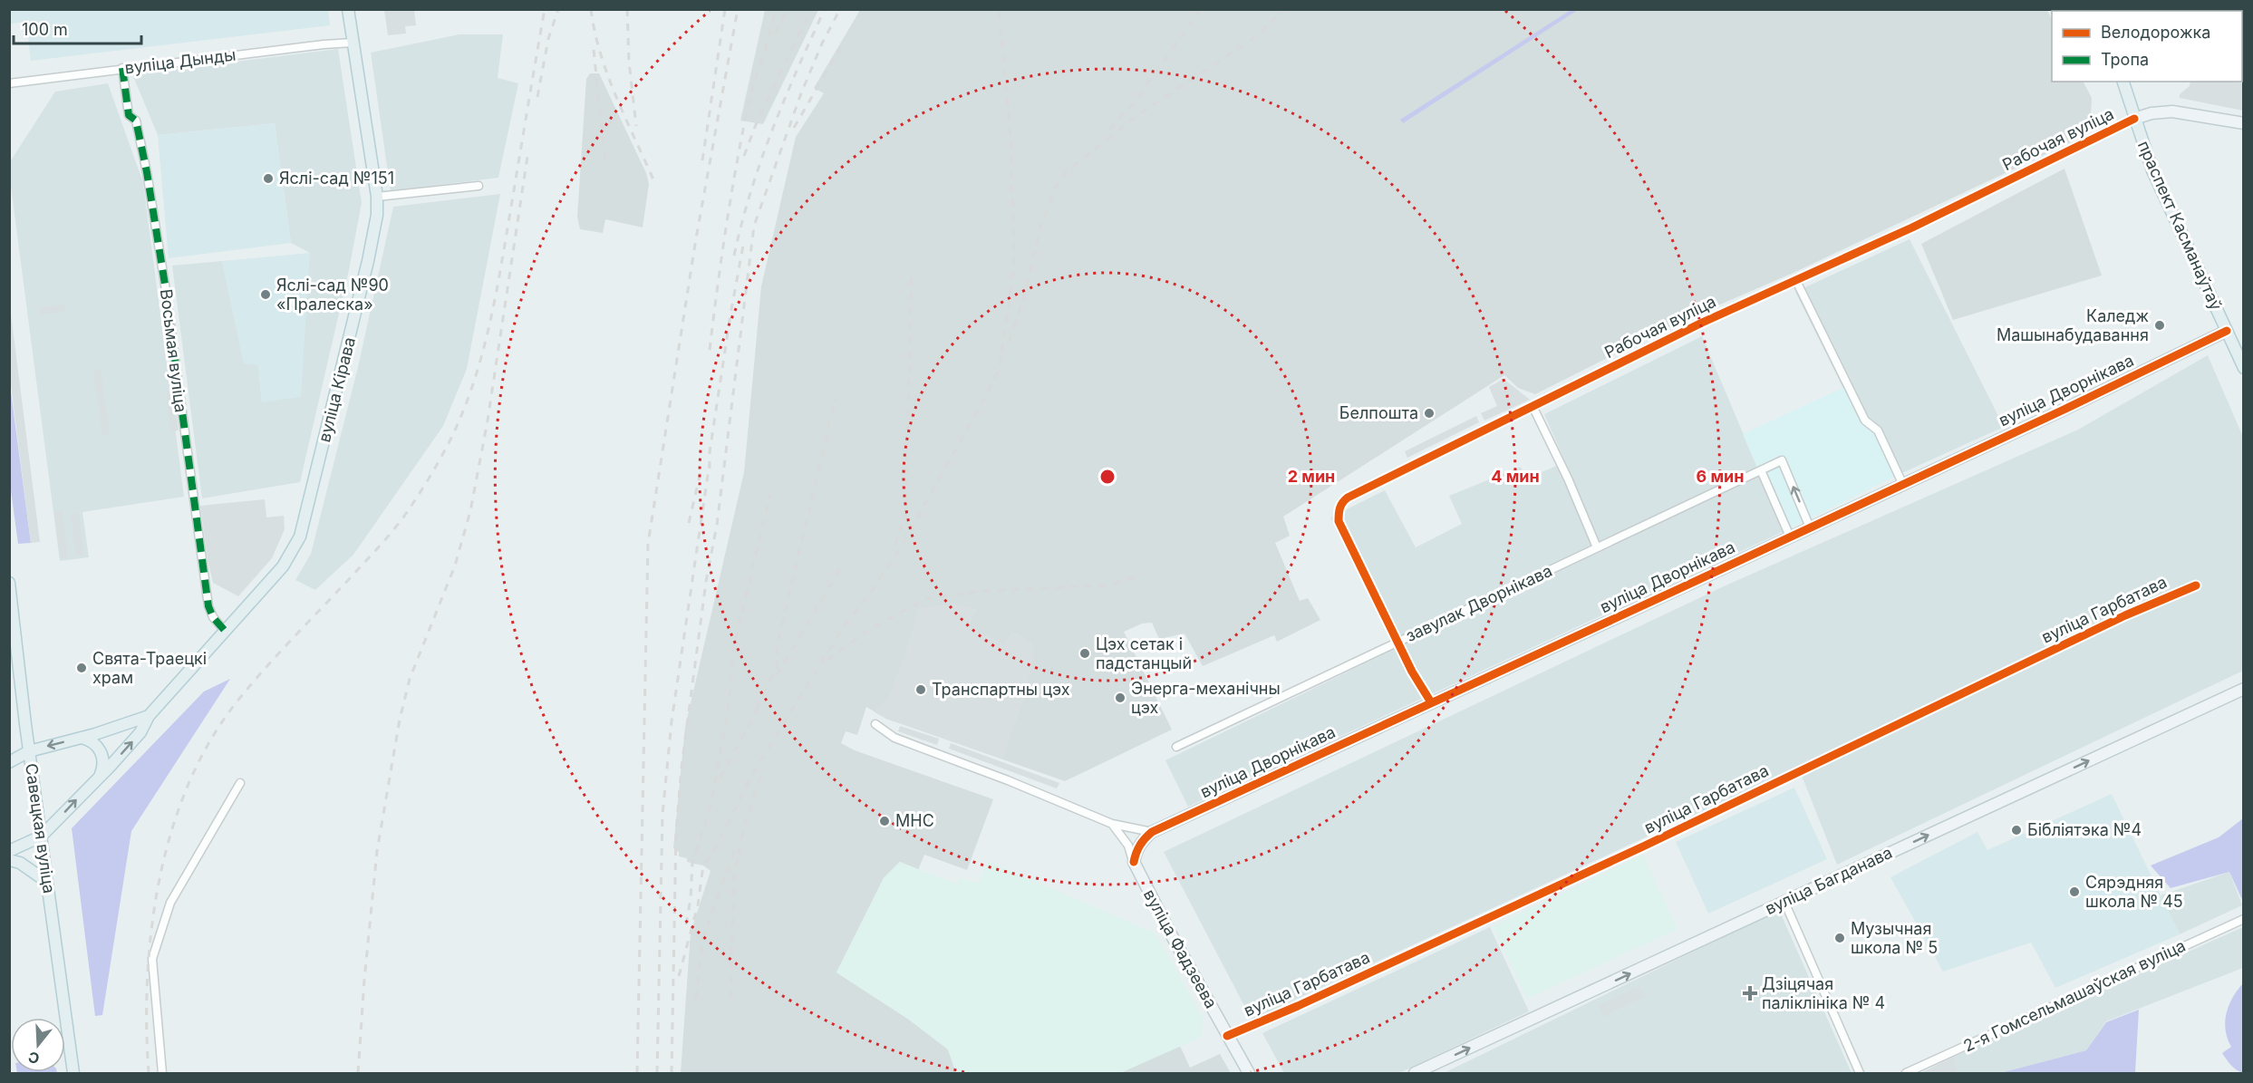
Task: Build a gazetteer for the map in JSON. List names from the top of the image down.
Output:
{
  "streets": {
    "main road": ["праспект Касманаўтаў", "вуліца Кірава", "Савецкая вуліца"],
    "street": [
      "вуліца Дынды",
      "Рабочая вуліца",
      "Восьмая вуліца",
      "вуліца Дворнікава",
      "завулак Дворнікава",
      "вуліца Гарбатава",
      "вуліца Багданава",
      "вуліца Фадзеева",
      "2-я Гомсельмашаўская вуліца"
    ]
  },
  "crossings": [
    ["вуліца Дынды", "Восьмая вуліца"],
    ["вуліца Дынды", "вуліца Кірава"],
    ["Рабочая вуліца", "праспект Касманаўтаў"],
    ["Рабочая вуліца", "завулак Дворнікава"],
    ["праспект Касманаўтаў", "вуліца Дворнікава"],
    ["Восьмая вуліца", "вуліца Кірава"],
    ["вуліца Кірава", "Савецкая вуліца"],
    ["вуліца Дворнікава", "завулак Дворнікава"],
    ["вуліца Дворнікава", "вуліца Фадзеева"],
    ["вуліца Гарбатава", "вуліца Фадзеева"]
  ],
  "one_way": ["вуліца Багданава"],
  "places": {
    "other": [
      "Яслі-сад №151",
      "Яслі-сад №90 «Пралеска»",
      "Каледж Машынабудавання",
      "Белпошта",
      "Цэх сетак і падстанцый",
      "Свята-Траецкі храм",
      "Транспартны цэх",
      "Энерга-механічны цэх",
      "МНС",
      "Бібліятэка №4",
      "Сярэдняя школа № 45",
      "Музычная школа № 5"
    ],
    "health": ["Дзіцячая паліклініка № 4"]
  },
  "legend": ["Велодорожка", "Тропа"],
  "scale_bar": "100 m",
  "north": "bottom",
  "rings": ["2 мин", "4 мин", "6 мин"]
}
